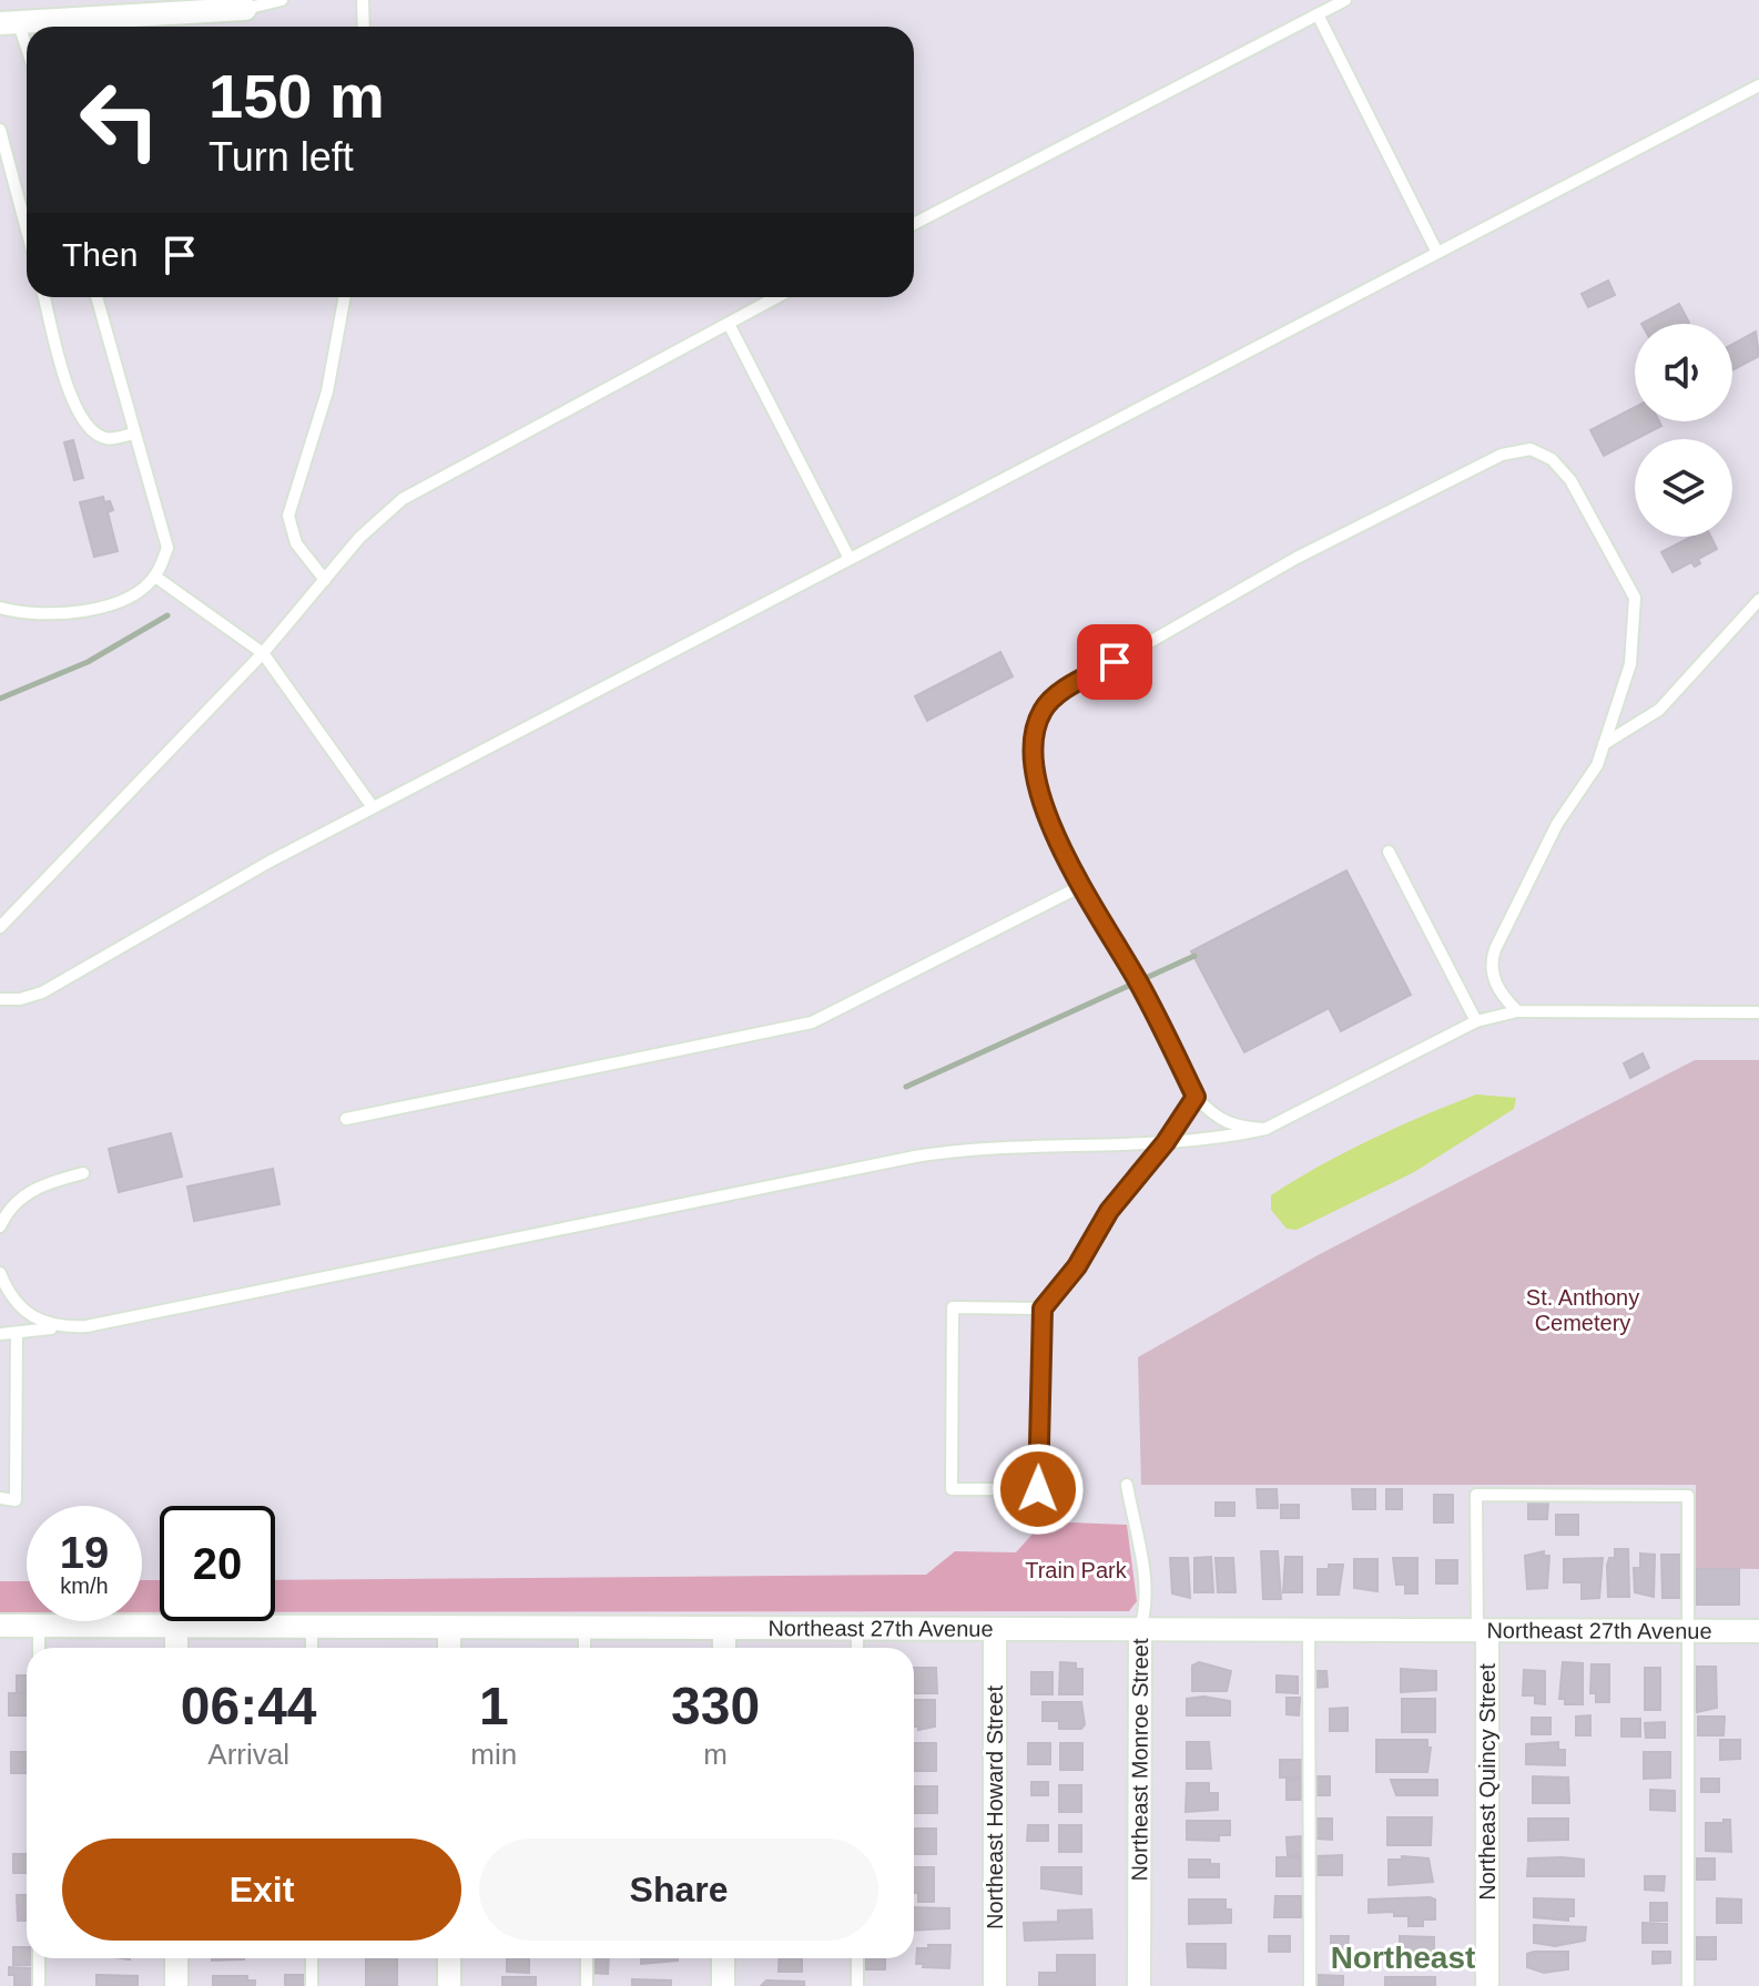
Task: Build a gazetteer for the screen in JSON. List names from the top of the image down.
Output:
{
  "streets": {
    "street": [
      "Northeast 27th Avenue",
      "Northeast Monroe Street",
      "Northeast Quincy Street",
      "Northeast Howard Street"
    ]
  },
  "crossings": [
    ["Northeast 27th Avenue", "Northeast Monroe Street"],
    ["Northeast 27th Avenue", "Northeast Quincy Street"],
    ["Northeast 27th Avenue", "Northeast Howard Street"]
  ],
  "districts": ["Northeast"],
  "parks": ["St. Anthony Cemetery", "Train Park"],
  "page": {
    "turn": ["150 m", "Turn left"],
    "then": "Then",
    "speed": "19 km/h",
    "limit": "20",
    "eta": [
      "06:44",
      "Arrival",
      "1",
      "min",
      "330",
      "m"
    ],
    "buttons": ["Exit", "Share"]
  }
}
